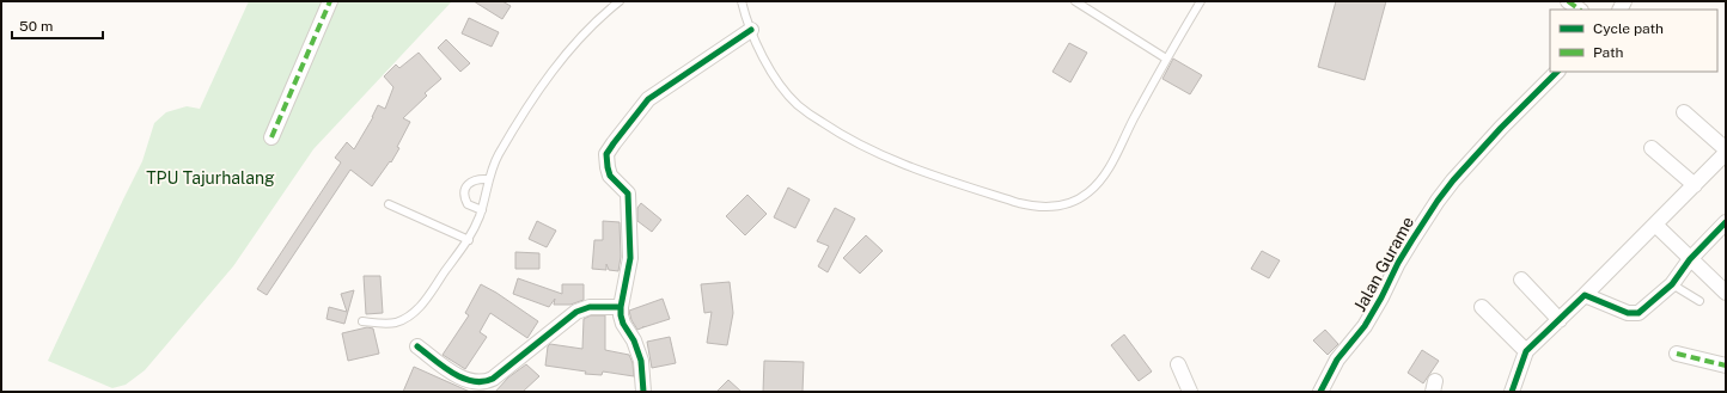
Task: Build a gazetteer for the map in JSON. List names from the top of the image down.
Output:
{
  "streets": {
    "street": ["Jalan Gurame"]
  },
  "parks": ["TPU Tajurhalang"],
  "legend": ["Cycle path", "Path"],
  "scale_bar": "50 m"
}
